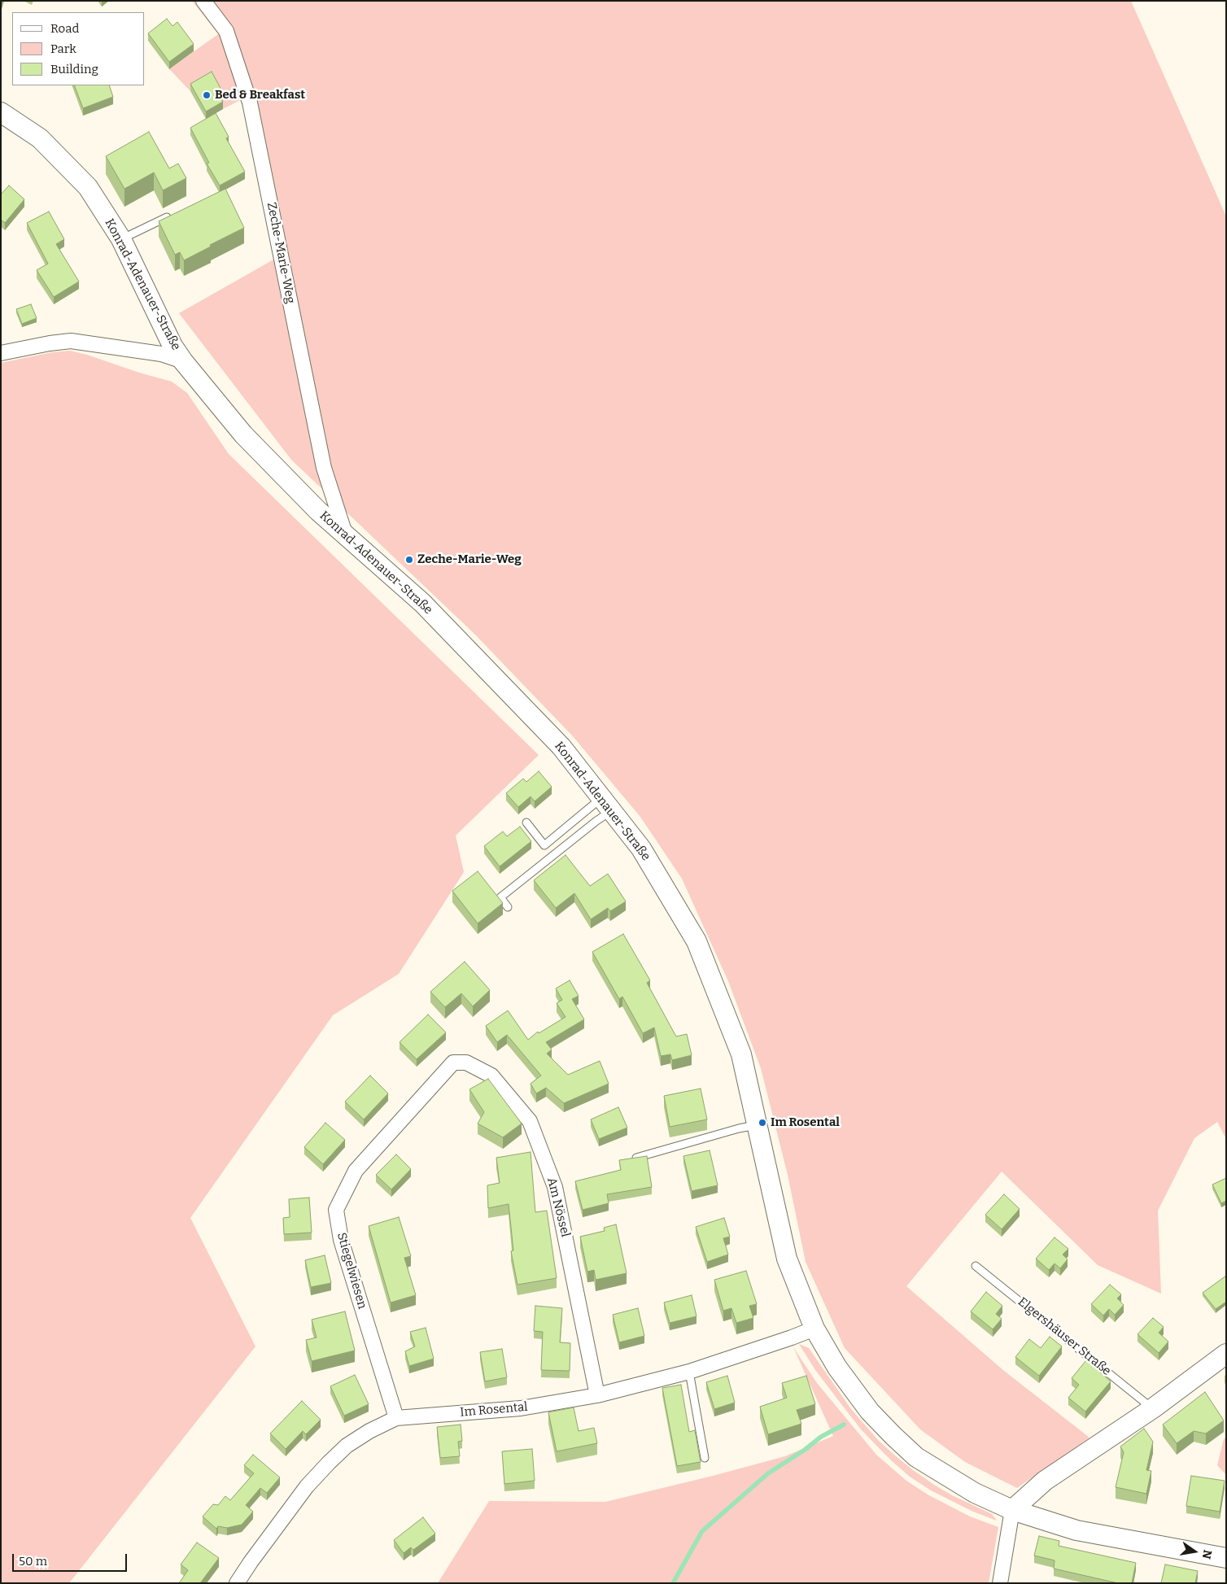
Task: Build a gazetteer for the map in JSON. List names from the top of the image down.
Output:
{
  "streets": {
    "main road": ["Konrad-Adenauer-Straße"],
    "street": [
      "Zeche-Marie-Weg",
      "Am Nössel",
      "Stiegelwiesen",
      "Im Rosental"
    ],
    "lane": ["Elgershäuser Straße"]
  },
  "crossings": [
    ["Zeche-Marie-Weg", "Konrad-Adenauer-Straße"],
    ["Konrad-Adenauer-Straße", "Im Rosental"],
    ["Am Nössel", "Stiegelwiesen"],
    ["Am Nössel", "Im Rosental"],
    ["Stiegelwiesen", "Im Rosental"]
  ],
  "places": ["Bed & Breakfast", "Zeche-Marie-Weg", "Im Rosental"],
  "legend": ["Road", "Park", "Building"],
  "scale_bar": "50 m",
  "north": "right"
}
